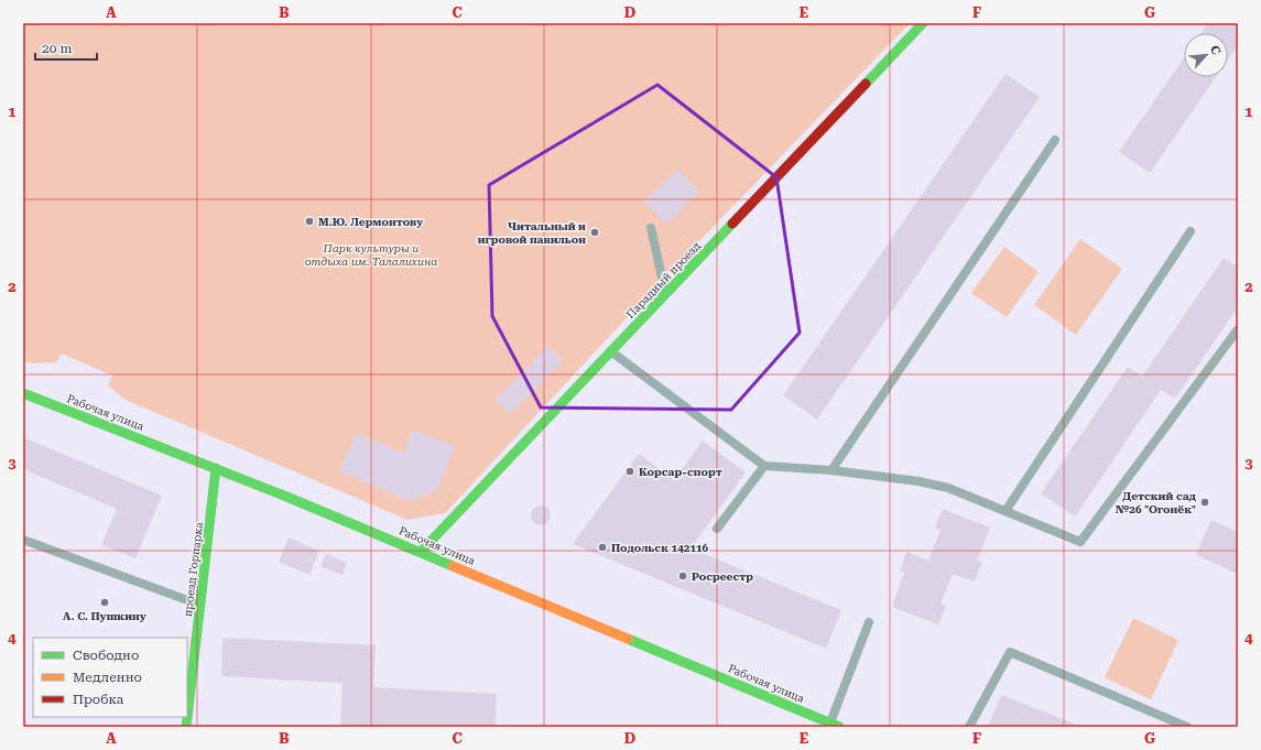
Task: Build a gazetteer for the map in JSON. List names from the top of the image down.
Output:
{
  "streets": {
    "street": ["Парадный проезд", "Рабочая улица", "проезд Горпарка"]
  },
  "crossings": [
    ["Парадный проезд", "Рабочая улица"],
    ["Рабочая улица", "проезд Горпарка"]
  ],
  "parks": ["Парк культуры и отдыха им. Талалихина"],
  "places": [
    "М.Ю. Лермонтову",
    "Читальный и игровой павильон",
    "Корсар-спорт",
    "Детский сад №26 \"Огонёк\"",
    "Подольск 142116",
    "Росреестр",
    "А. С. Пушкину"
  ],
  "legend": ["Свободно", "Медленно", "Пробка"],
  "scale_bar": "20 m",
  "north": "top right",
  "grid": {
    "columns": [
      "A",
      "B",
      "C",
      "D",
      "E",
      "F",
      "G"
    ],
    "rows": [
      "1",
      "2",
      "3",
      "4"
    ]
  }
}
